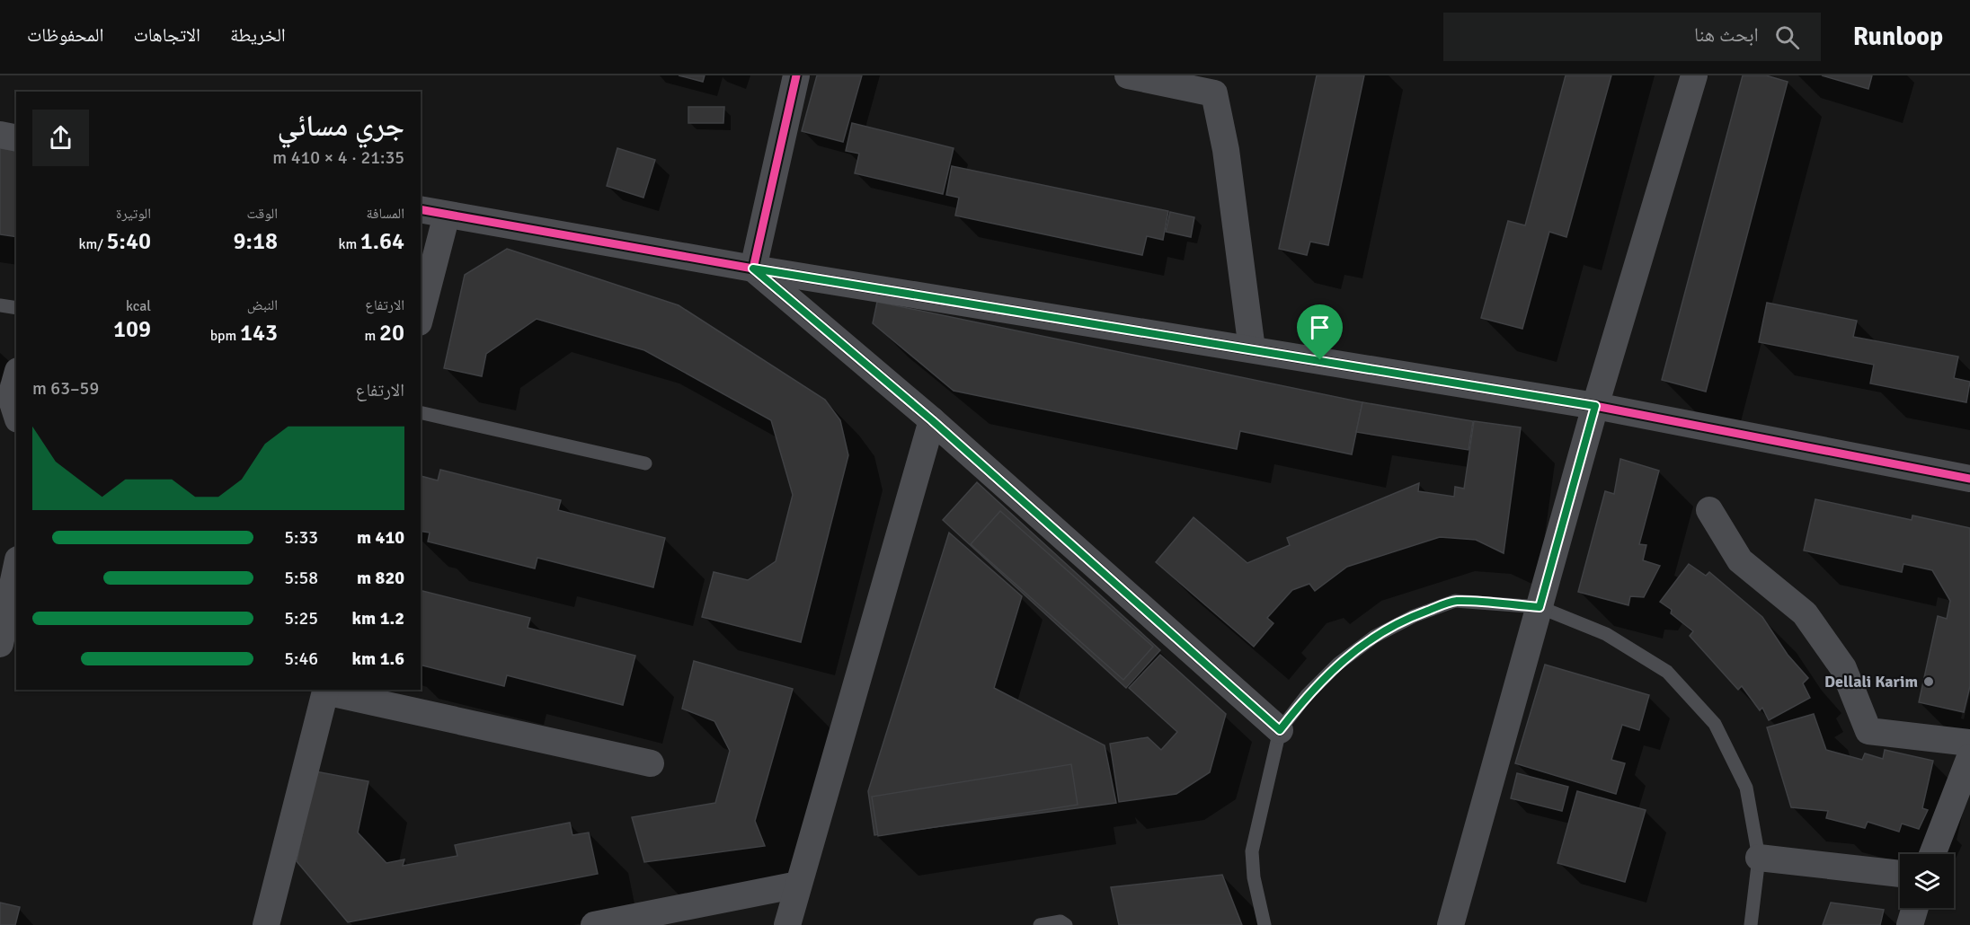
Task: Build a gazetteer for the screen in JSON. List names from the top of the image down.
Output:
{
  "places": ["Dellali Karim"],
  "page": {
    "header": "Runloop",
    "search": "ابحث هنا",
    "nav": ["الخريطة", "الاتجاهات", "المحفوظات"],
    "heading": ["جري مسائي", "21:35 · 4 × 410 m"],
    "stats": [
      ["المسافة", "1.64 km"],
      ["الوقت", "9:18"],
      ["الوتيرة", "5:40 /km"],
      ["الارتفاع", "20 m"],
      ["النبض", "143 bpm"],
      ["kcal", "109"]
    ],
    "chart": ["الارتفاع", "59–63 m"],
    "list": [
      {
        "name": "410 m",
        "note": "5:33"
      },
      {
        "name": "820 m",
        "note": "5:58"
      },
      {
        "name": "1.2 km",
        "note": "5:25"
      },
      {
        "name": "1.6 km",
        "note": "5:46"
      }
    ]
  }
}
